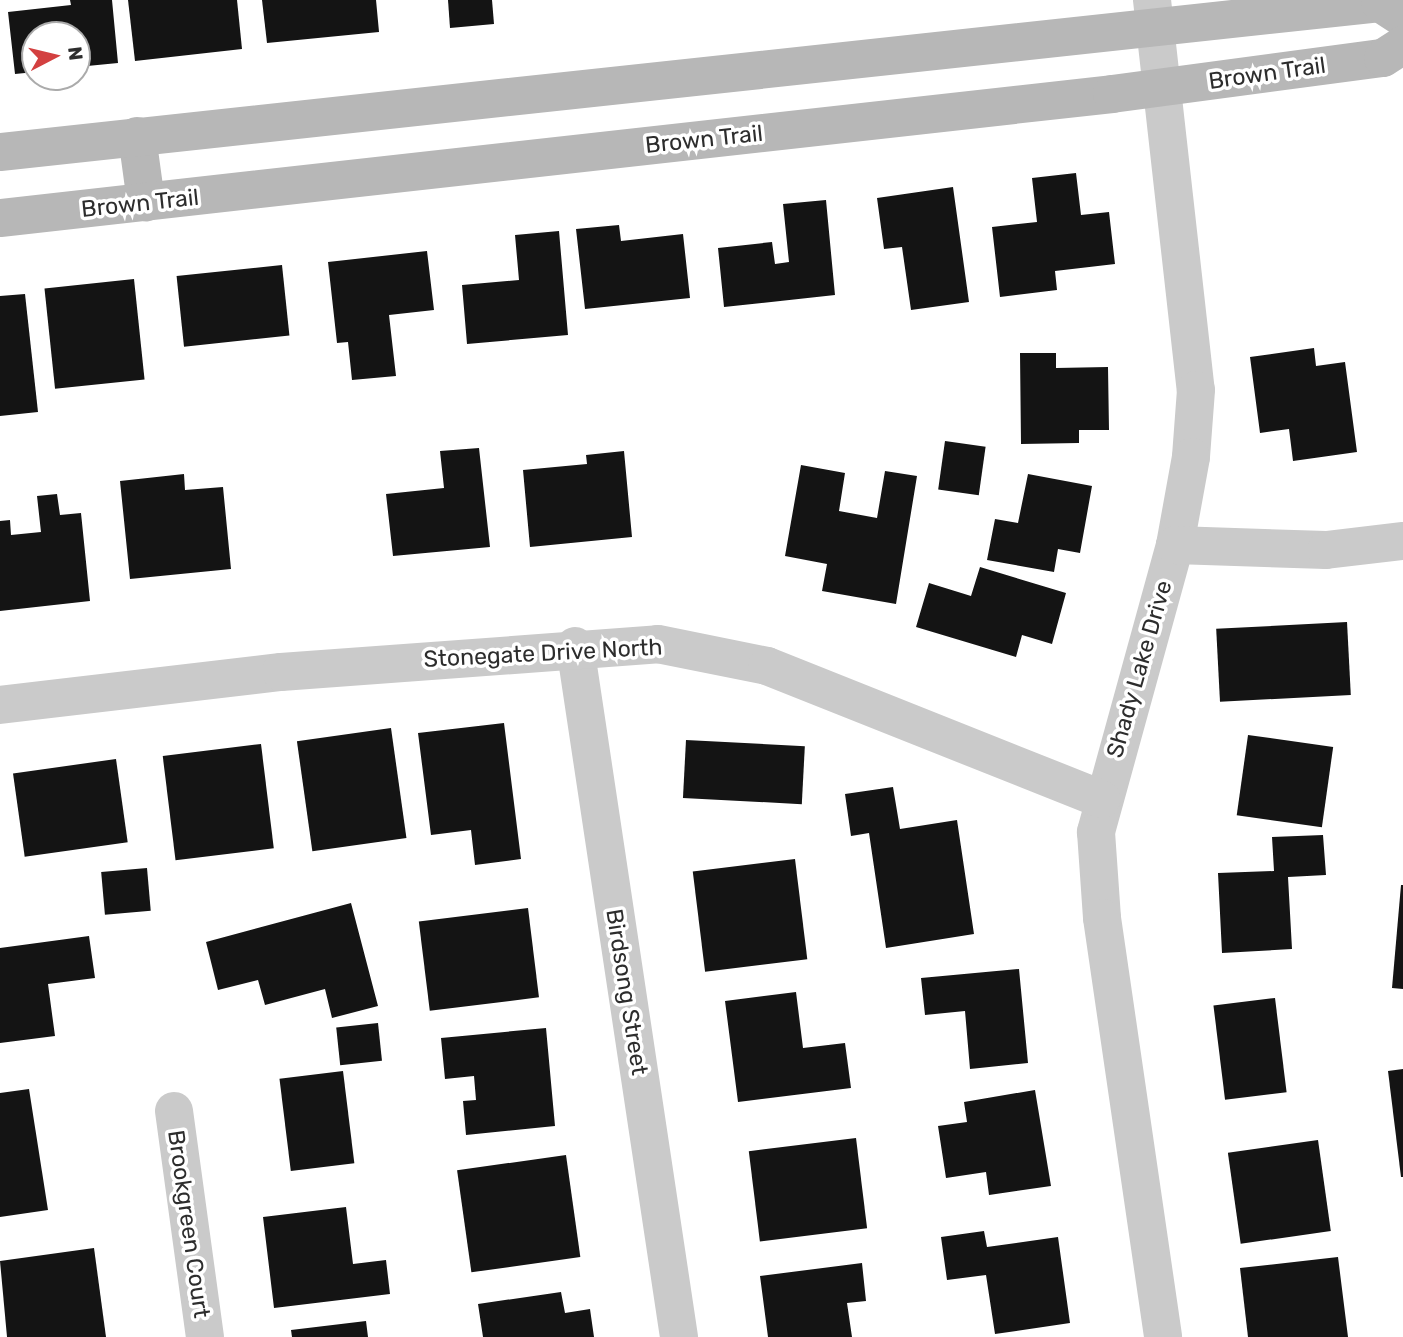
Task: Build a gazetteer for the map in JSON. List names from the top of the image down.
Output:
{
  "streets": {
    "street": [
      "Brown Trail",
      "Stonegate Drive North",
      "Shady Lake Drive",
      "Birdsong Street",
      "Brookgreen Court"
    ]
  },
  "crossings": [
    ["Brown Trail", "Shady Lake Drive"],
    ["Stonegate Drive North", "Shady Lake Drive"],
    ["Stonegate Drive North", "Birdsong Street"]
  ],
  "north": "right"
}
